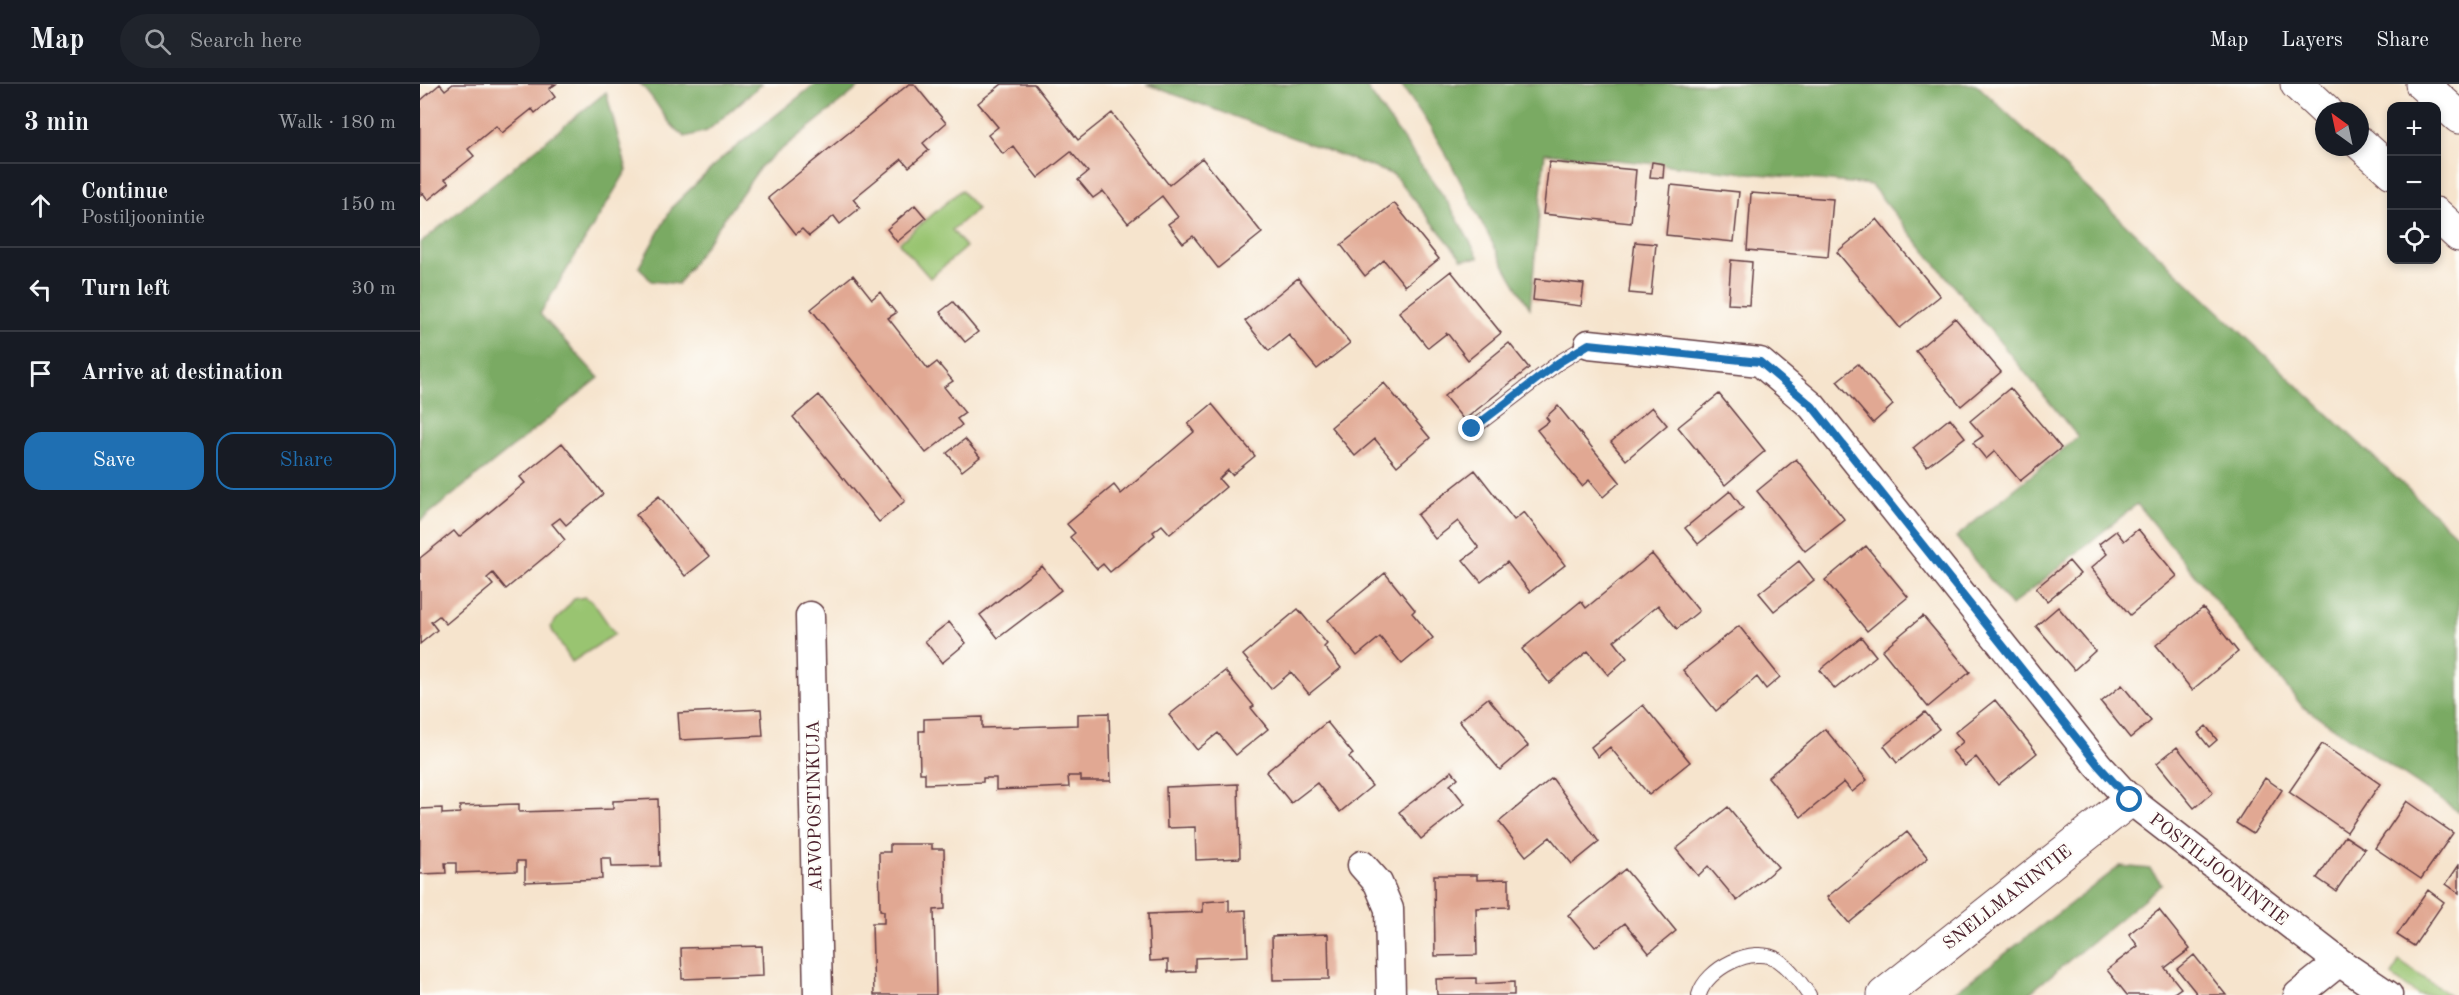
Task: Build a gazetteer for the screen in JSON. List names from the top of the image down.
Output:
{
  "streets": {
    "main road": ["SNELLMANINTIE"],
    "street": ["ARVOPOSTINKUJA", "POSTILJOONINTIE"]
  },
  "crossings": [
    ["POSTILJOONINTIE", "SNELLMANINTIE"]
  ],
  "north": "top left",
  "page": {
    "header": "Map",
    "search": "Search here",
    "nav": ["Map", "Layers", "Share"],
    "heading": ["3 min", "Walk · 180 m"],
    "map_buttons": ["+", "−"],
    "list": [
      ["Continue", "Postiljoonintie", "150 m"],
      ["Turn left", "30 m"],
      "Arrive at destination"
    ],
    "buttons": ["Save", "Share"]
  }
}
